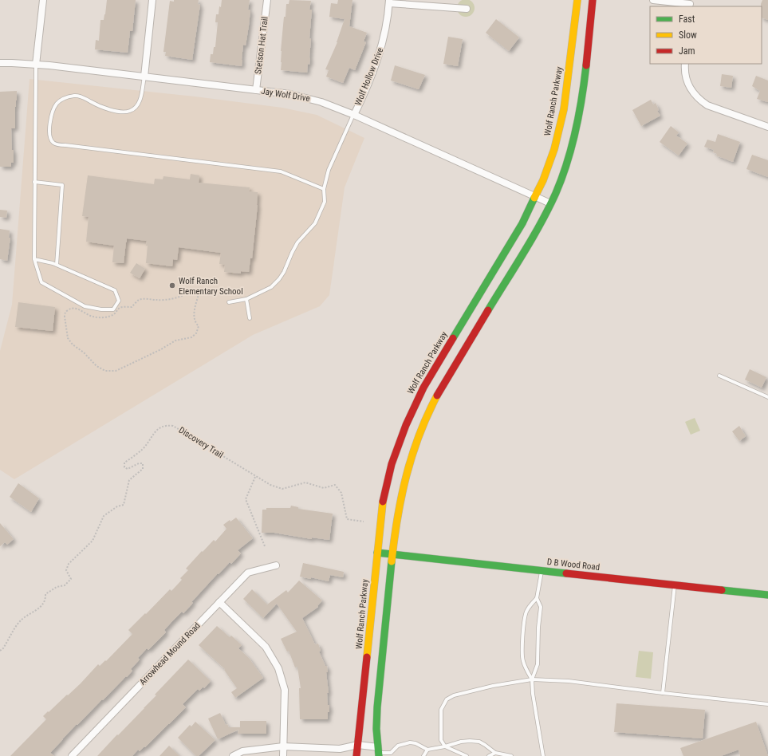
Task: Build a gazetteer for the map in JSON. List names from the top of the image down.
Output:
{
  "streets": {
    "street": [
      "Stetson Hat Trail",
      "Wolf Hollow Drive",
      "Jay Wolf Drive",
      "Wolf Ranch Parkway",
      "D B Wood Road",
      "Arrowhead Mound Road"
    ],
    "path": ["Discovery Trail"]
  },
  "crossings": [
    ["Stetson Hat Trail", "Jay Wolf Drive"],
    ["Wolf Hollow Drive", "Jay Wolf Drive"],
    ["Jay Wolf Drive", "Wolf Ranch Parkway"],
    ["Wolf Ranch Parkway", "D B Wood Road"]
  ],
  "places": ["Wolf Ranch Elementary School"],
  "legend": ["Fast", "Slow", "Jam"]
}
